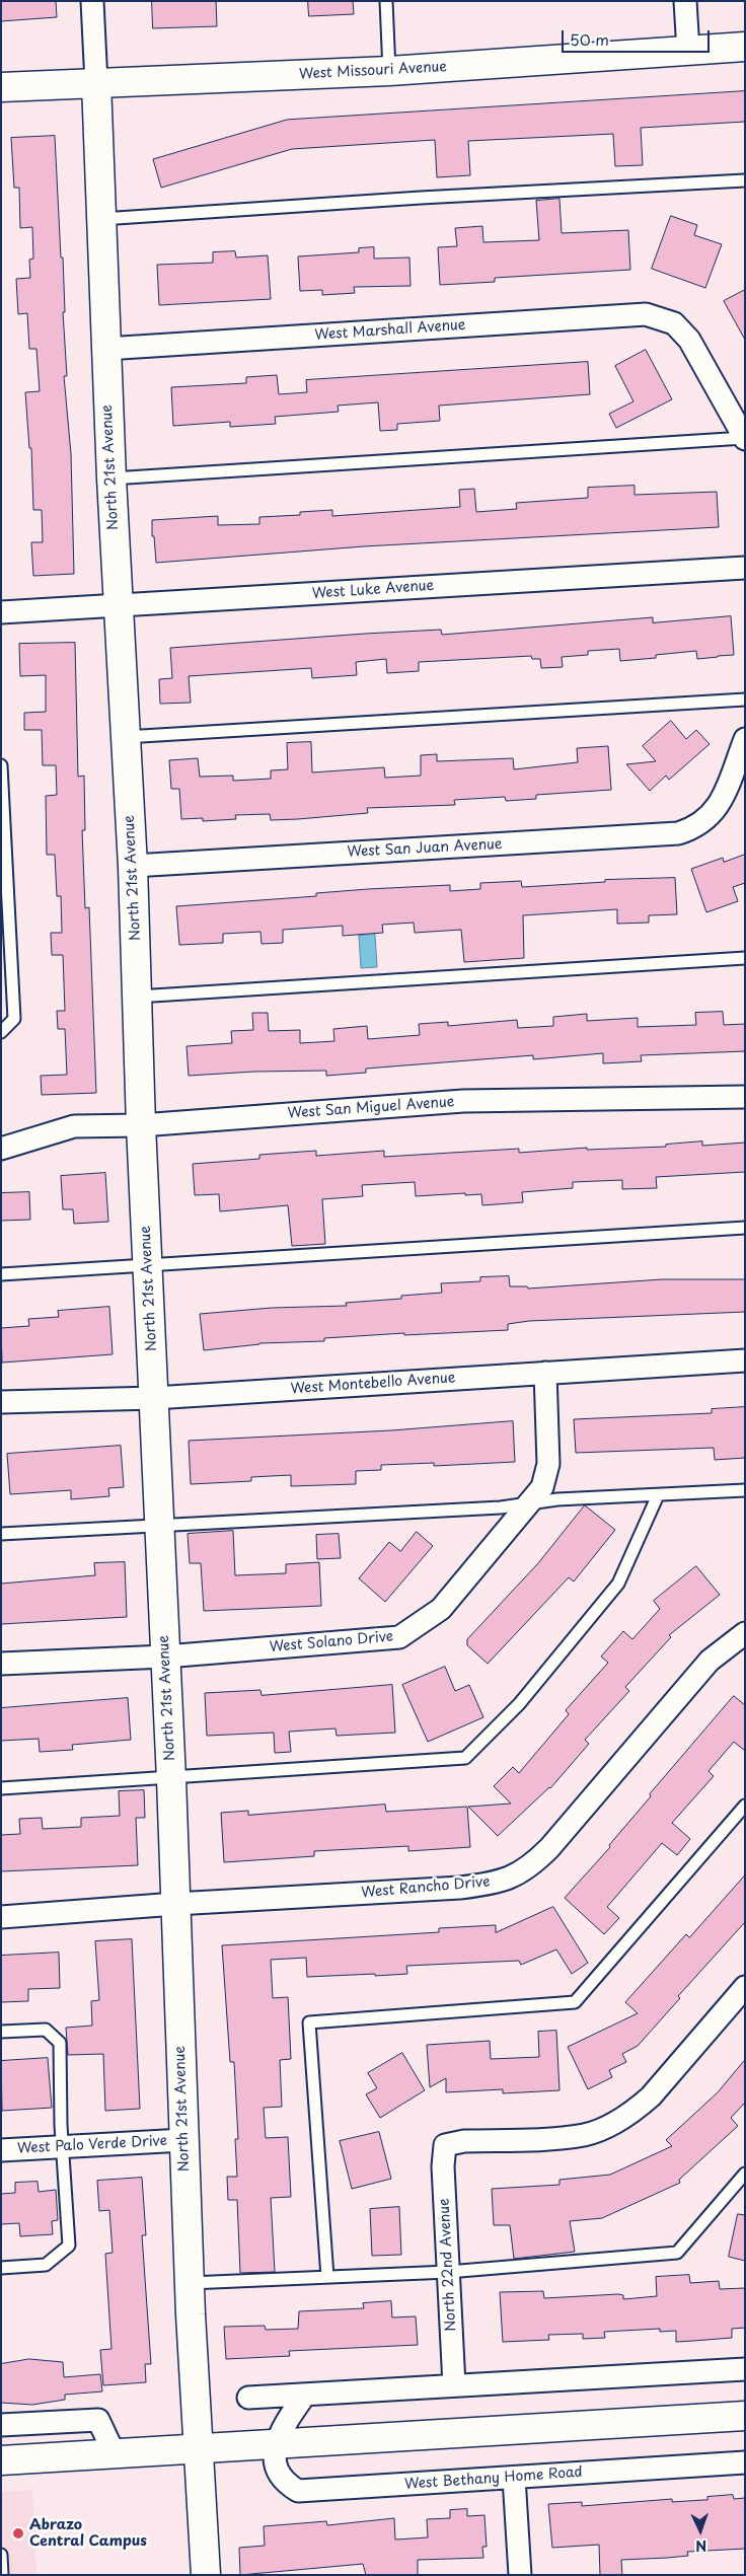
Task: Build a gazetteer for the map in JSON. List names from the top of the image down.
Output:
{
  "streets": {
    "street": [
      "West Missouri Avenue",
      "West Marshall Avenue",
      "North 21st Avenue",
      "West Luke Avenue",
      "West San Juan Avenue",
      "West San Miguel Avenue",
      "West Montebello Avenue",
      "West Solano Drive",
      "West Rancho Drive",
      "West Palo Verde Drive",
      "North 22nd Avenue",
      "West Bethany Home Road"
    ]
  },
  "crossings": [
    ["West Missouri Avenue", "North 21st Avenue"],
    ["West Marshall Avenue", "North 21st Avenue"],
    ["North 21st Avenue", "West Luke Avenue"],
    ["North 21st Avenue", "West San Juan Avenue"],
    ["North 21st Avenue", "West San Miguel Avenue"],
    ["North 21st Avenue", "West Montebello Avenue"],
    ["North 21st Avenue", "West Solano Drive"],
    ["North 21st Avenue", "West Rancho Drive"],
    ["North 21st Avenue", "West Palo Verde Drive"],
    ["West Montebello Avenue", "West Solano Drive"]
  ],
  "places": ["Abrazo Central Campus"],
  "scale_bar": "50 m",
  "north": "bottom"
}
